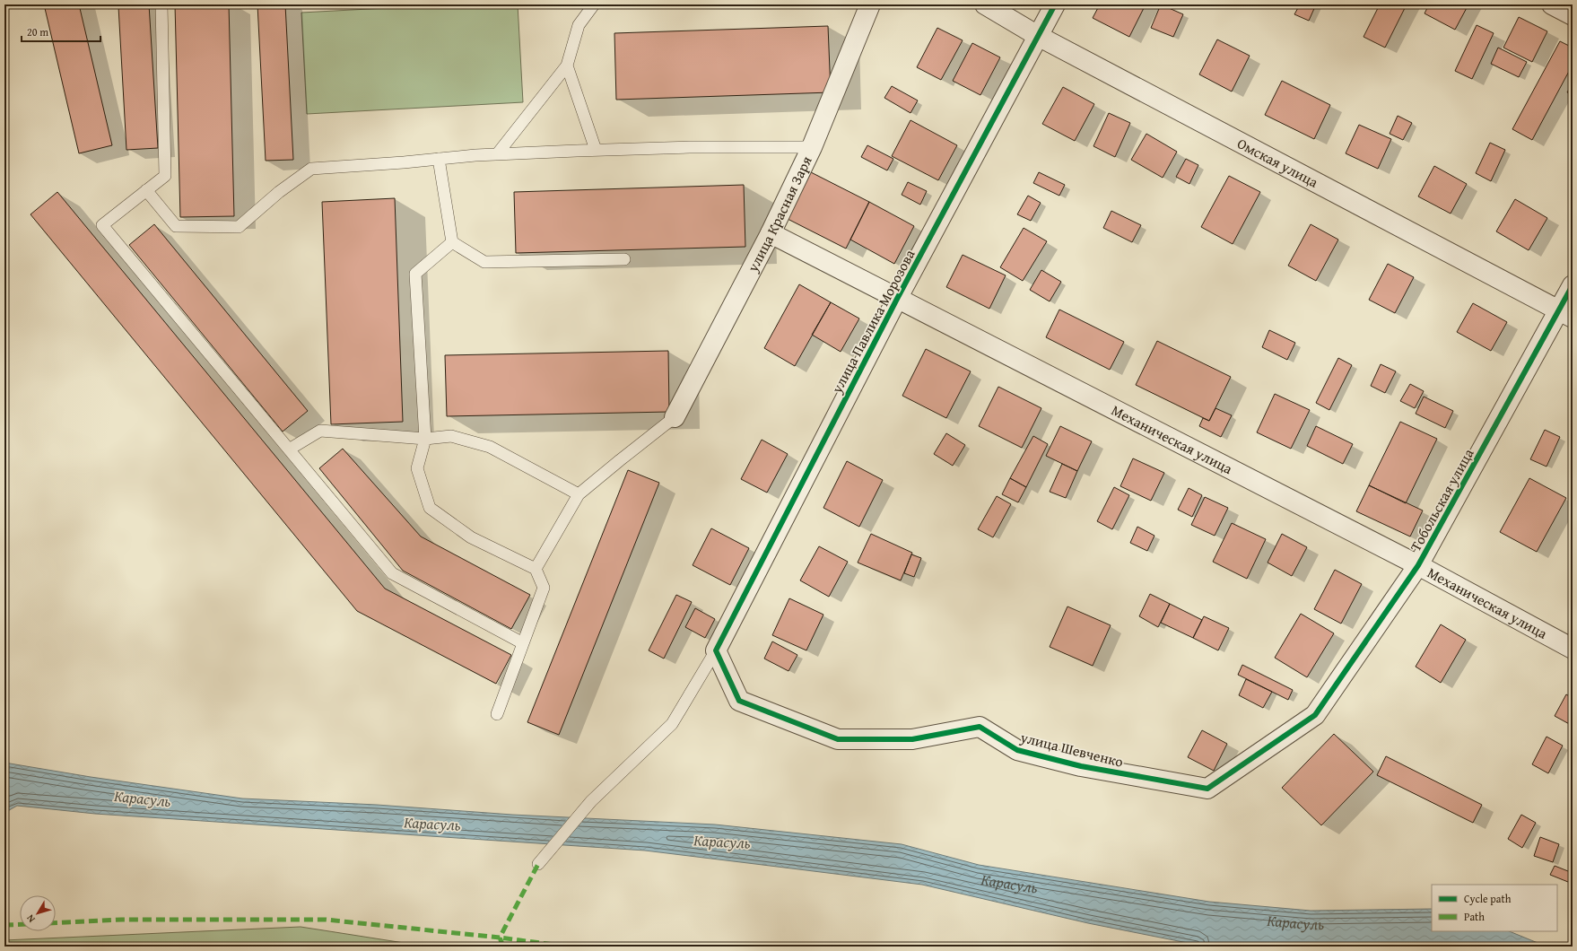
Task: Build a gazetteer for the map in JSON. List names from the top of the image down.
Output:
{
  "streets": {
    "street": [
      "Омская улица",
      "улица Красная Заря",
      "улица Павлика Морозова",
      "Механическая улица",
      "Тобольская улица",
      "улица Шевченко"
    ]
  },
  "crossings": [
    ["Омская улица", "улица Павлика Морозова"],
    ["Омская улица", "Тобольская улица"],
    ["улица Красная Заря", "Механическая улица"],
    ["улица Павлика Морозова", "Механическая улица"],
    ["улица Павлика Морозова", "улица Шевченко"],
    ["Механическая улица", "Тобольская улица"],
    ["Тобольская улица", "улица Шевченко"]
  ],
  "water": ["Карасуль"],
  "legend": ["Cycle path", "Path"],
  "scale_bar": "20 m",
  "north": "bottom left"
}
